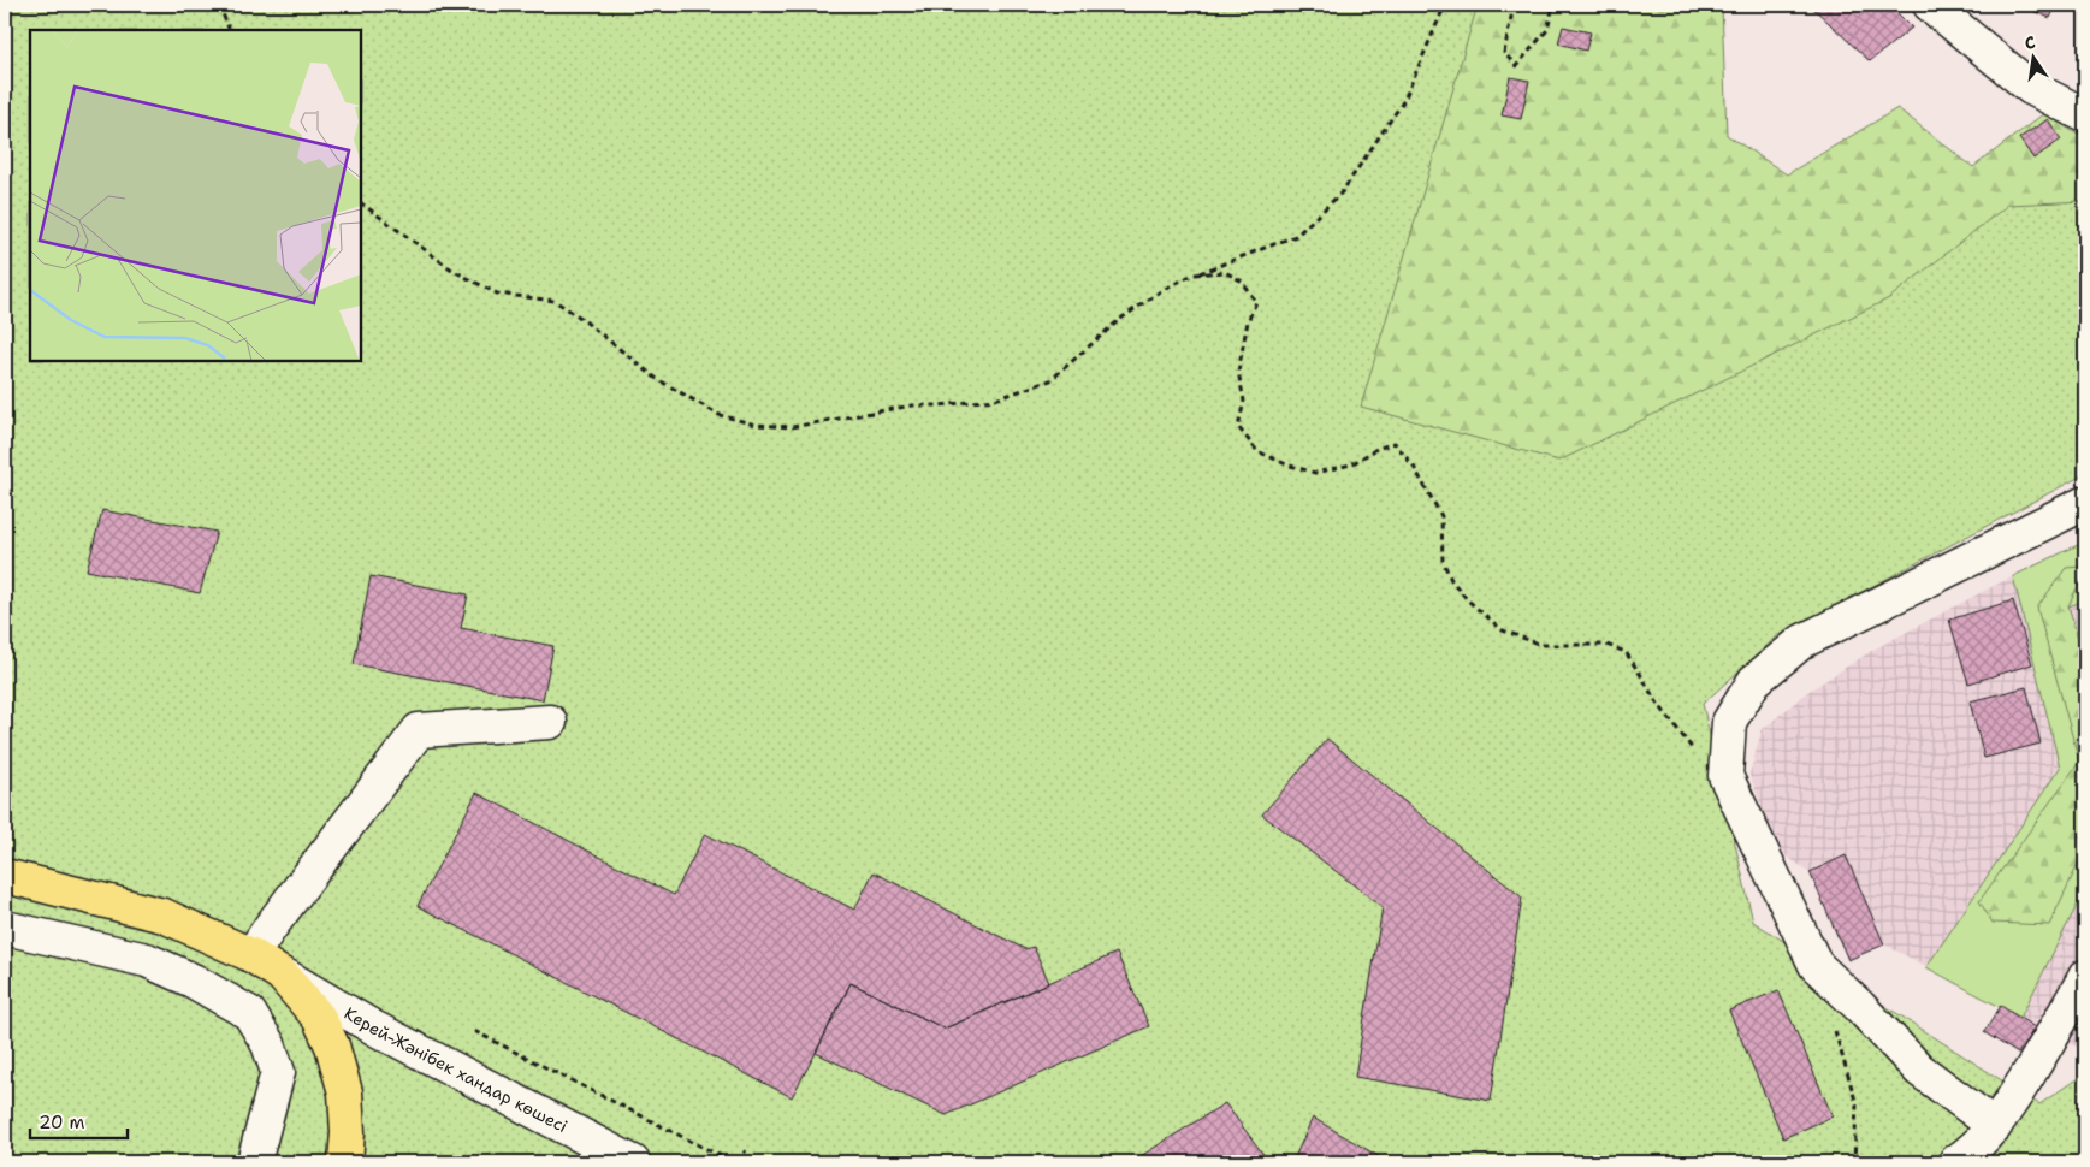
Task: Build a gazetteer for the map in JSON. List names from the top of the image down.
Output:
{
  "streets": {
    "main road": ["Керей-Жәнібек хандар көшесі"]
  },
  "scale_bar": "20 m",
  "north": "top"
}
